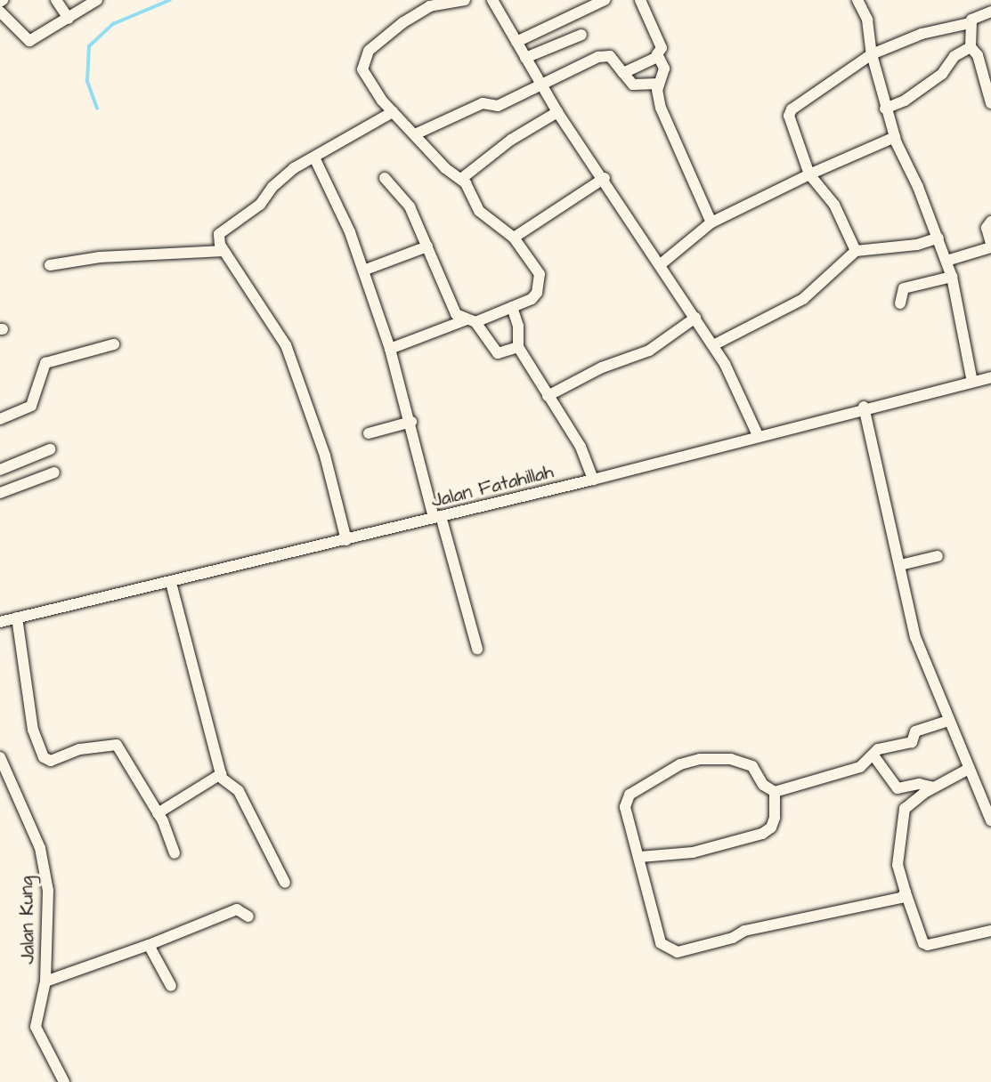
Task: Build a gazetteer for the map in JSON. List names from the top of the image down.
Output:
{
  "streets": {
    "street": ["Jalan Fatahillah", "Jalan Kung"]
  }
}
